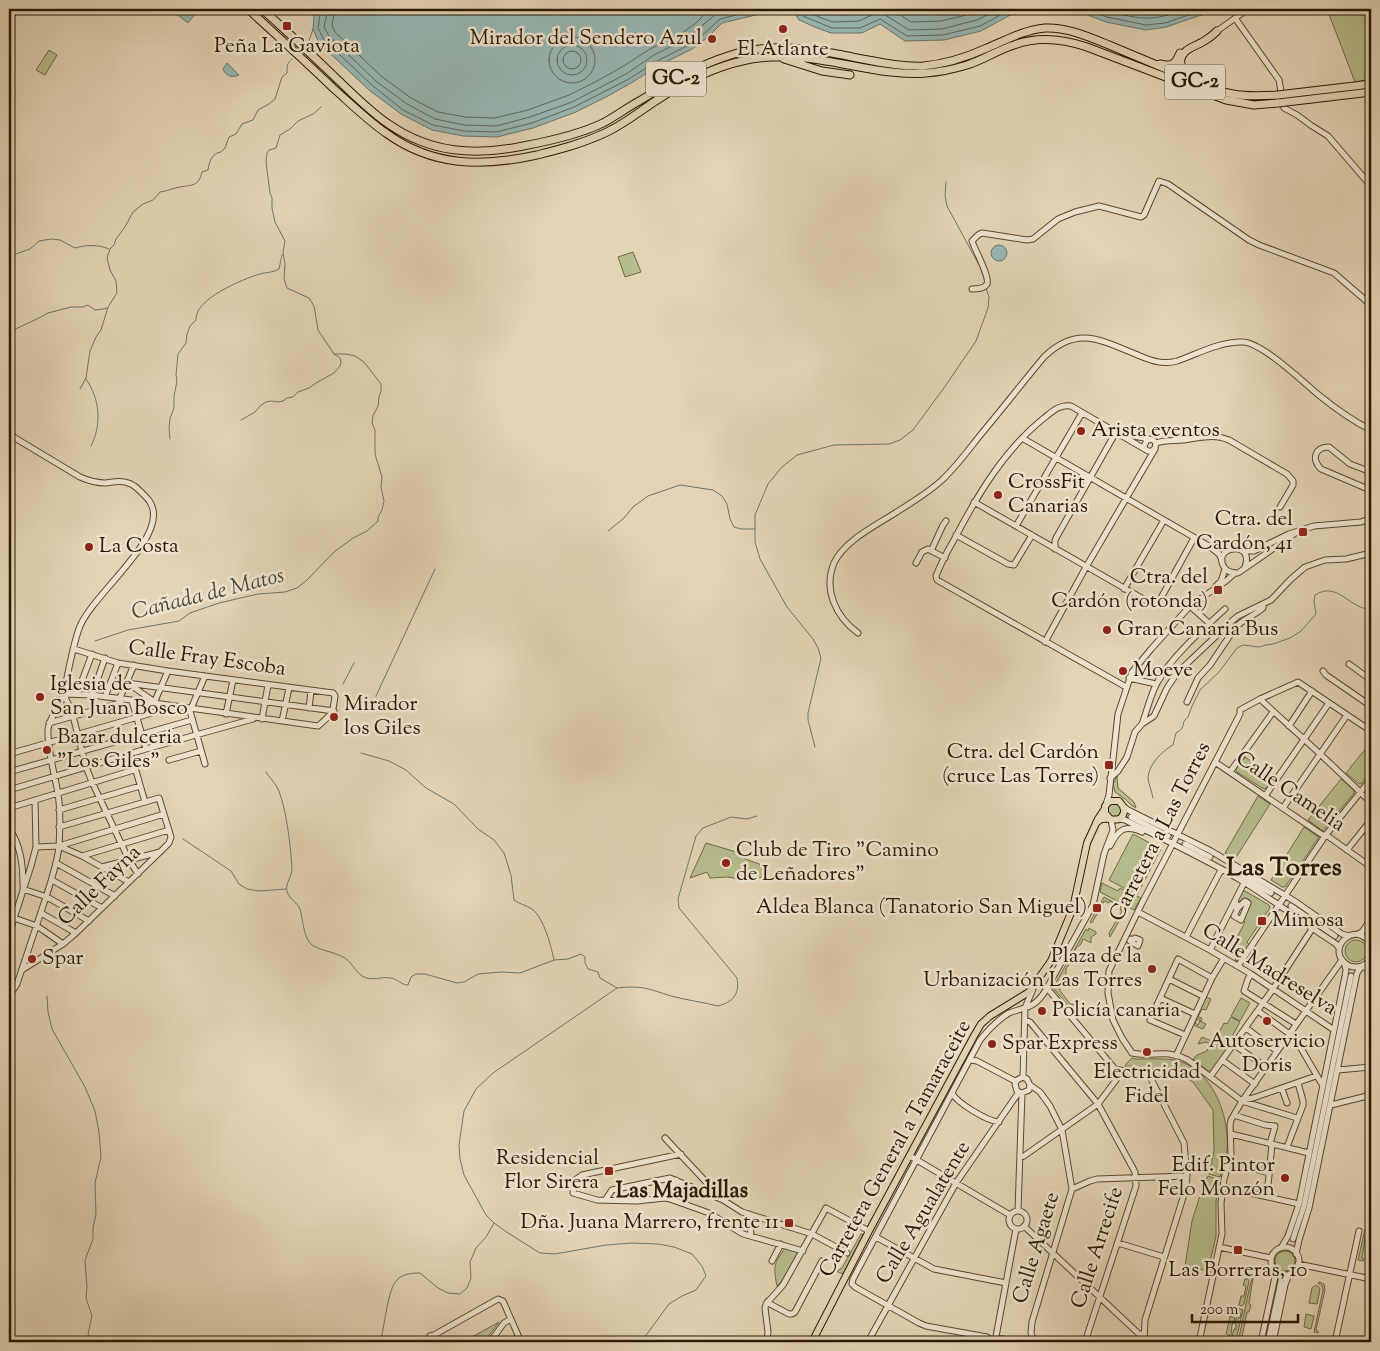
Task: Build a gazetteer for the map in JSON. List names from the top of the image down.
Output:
{
  "streets": {
    "highway": ["GC-2"],
    "main road": ["Carretera General a Tamaraceite"],
    "street": [
      "Calle Fray Escoba",
      "Calle Camelia",
      "Carretera a Las Torres",
      "Calle Fayna",
      "Calle Madreselva",
      "Calle Agualatente",
      "Calle Agaete",
      "Calle Arrecife"
    ]
  },
  "crossings": [
    ["Calle Camelia", "Carretera a Las Torres"],
    ["Carretera a Las Torres", "Calle Madreselva"],
    ["Calle Agualatente", "Calle Agaete"]
  ],
  "districts": ["Las Torres", "Las Majadillas"],
  "water": ["Cañada de Matos"],
  "places": {
    "transit": [
      "Peña La Gaviota",
      "Ctra. del Cardón, 41",
      "Ctra. del Cardón (rotonda)",
      "Ctra. del Cardón (cruce Las Torres)",
      "Aldea Blanca (Tanatorio San Miguel)",
      "Mimosa",
      "Residencial Flor Sirera",
      "Dña. Juana Marrero, frente 11",
      "Las Borreras, 10"
    ],
    "other": [
      "El Atlante",
      "Mirador del Sendero Azul",
      "Arista eventos",
      "CrossFit Canarias",
      "La Costa",
      "Gran Canaria Bus",
      "Moeve",
      "Iglesia de San Juan Bosco",
      "Mirador los Giles",
      "Bazar dulceria \"Los Giles\"",
      "Club de Tiro \"Camino de Leñadores\"",
      "Spar",
      "Plaza de la Urbanización Las Torres",
      "Policía canaria",
      "Autoservicio Doris",
      "Spar Express",
      "Electricidad Fidel",
      "Edif. Pintor Felo Monzón"
    ]
  },
  "scale_bar": "200 m"
}
